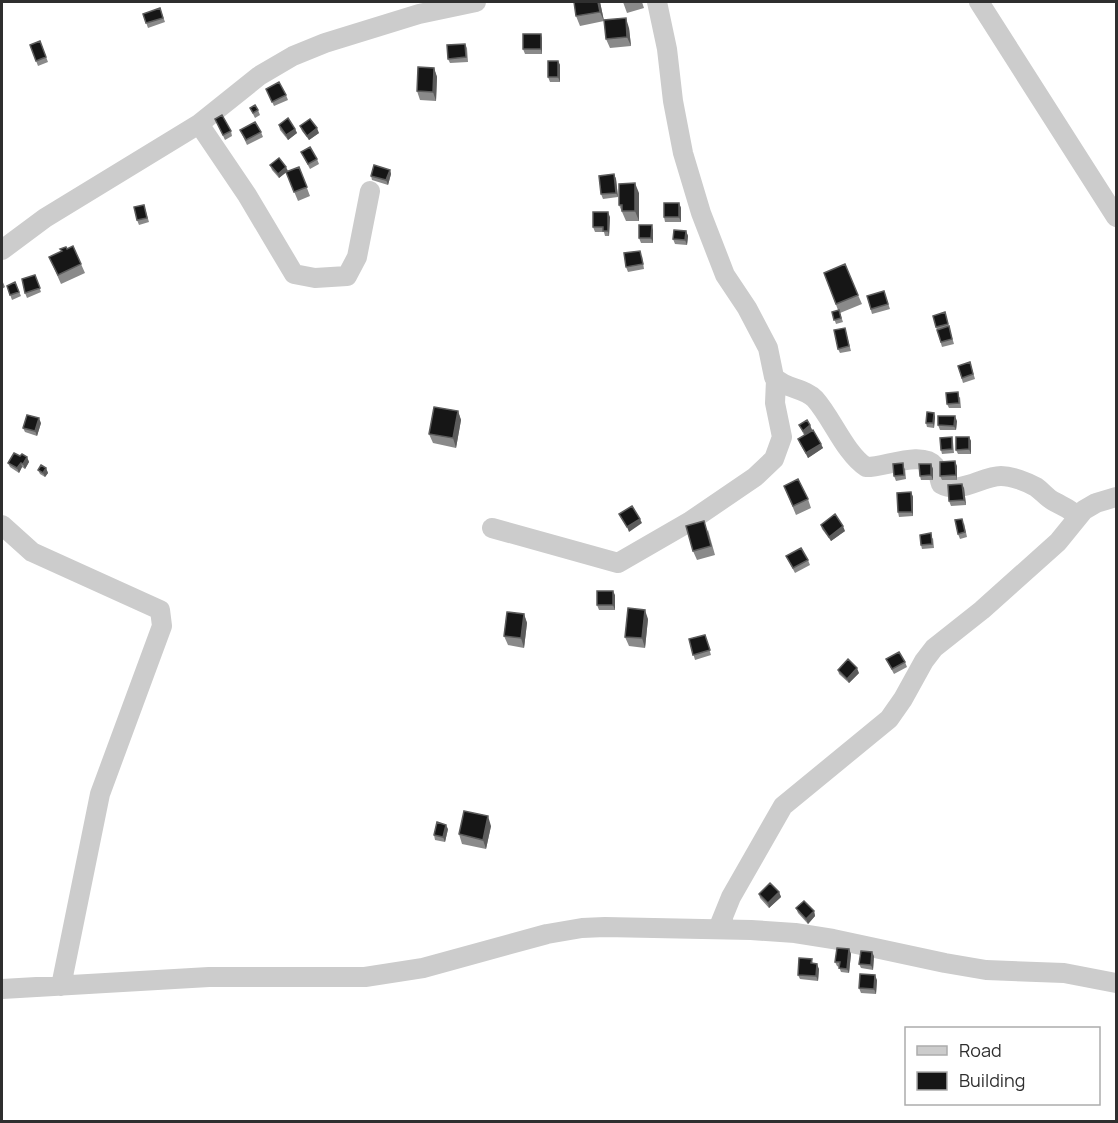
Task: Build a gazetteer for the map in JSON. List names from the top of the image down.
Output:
{
  "legend": ["Road", "Building"]
}
